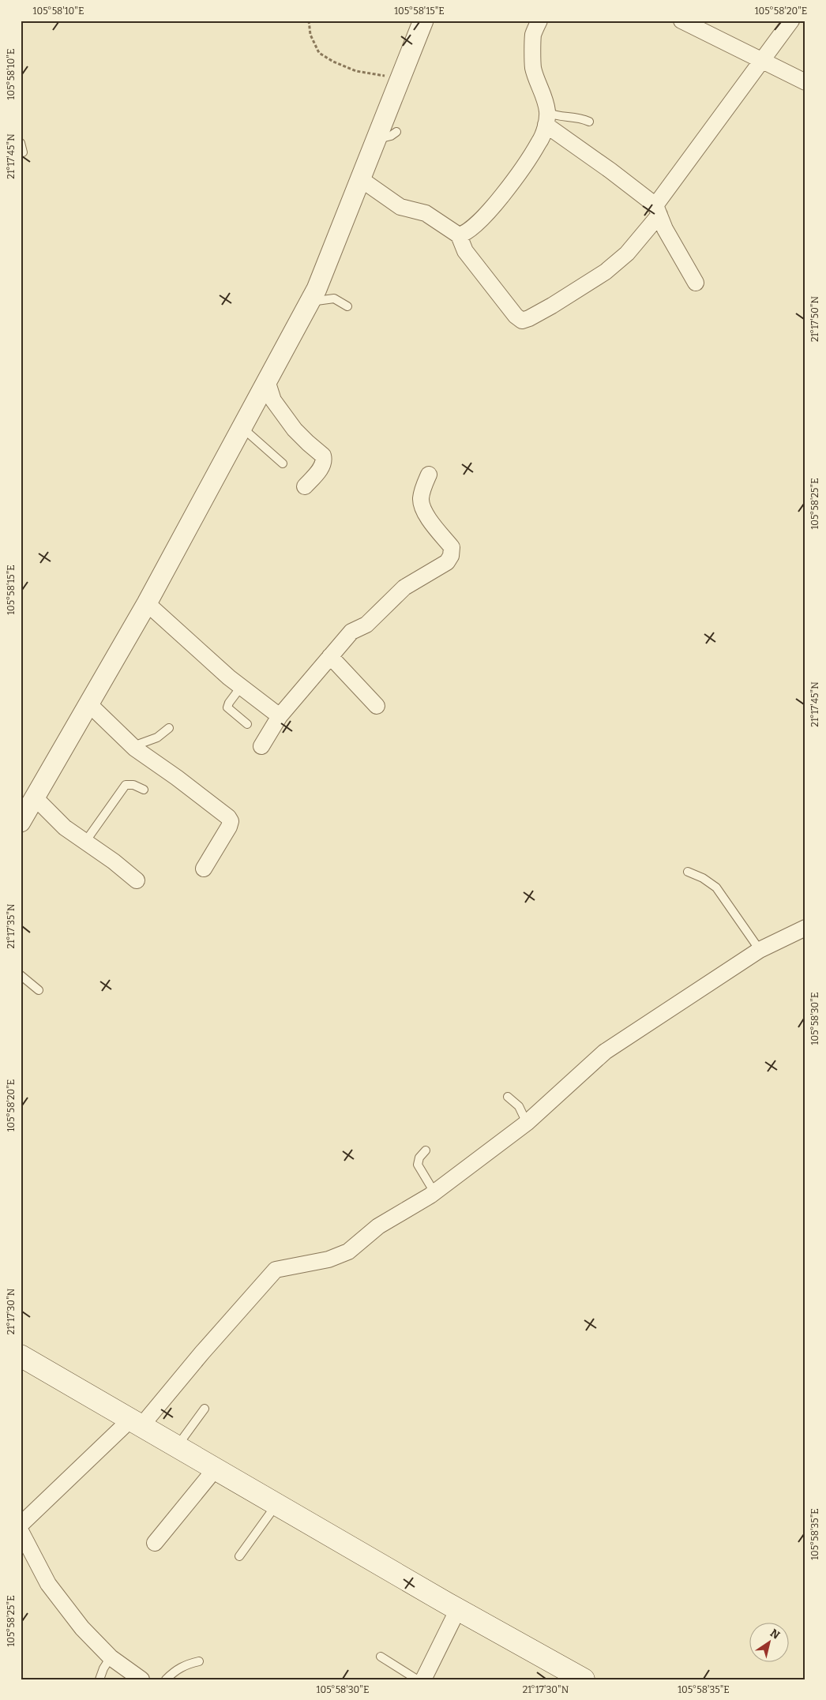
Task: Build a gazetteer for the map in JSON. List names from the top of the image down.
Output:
{
  "north": "top right",
  "coordinates": [
    "105°58'10\"E",
    "105°58'15\"E",
    "105°58'20\"E",
    "21°17'45\"N",
    "21°17'50\"N",
    "105°58'25\"E",
    "21°17'35\"N",
    "105°58'30\"E",
    "21°17'30\"N",
    "105°58'35\"E"
  ]
}
